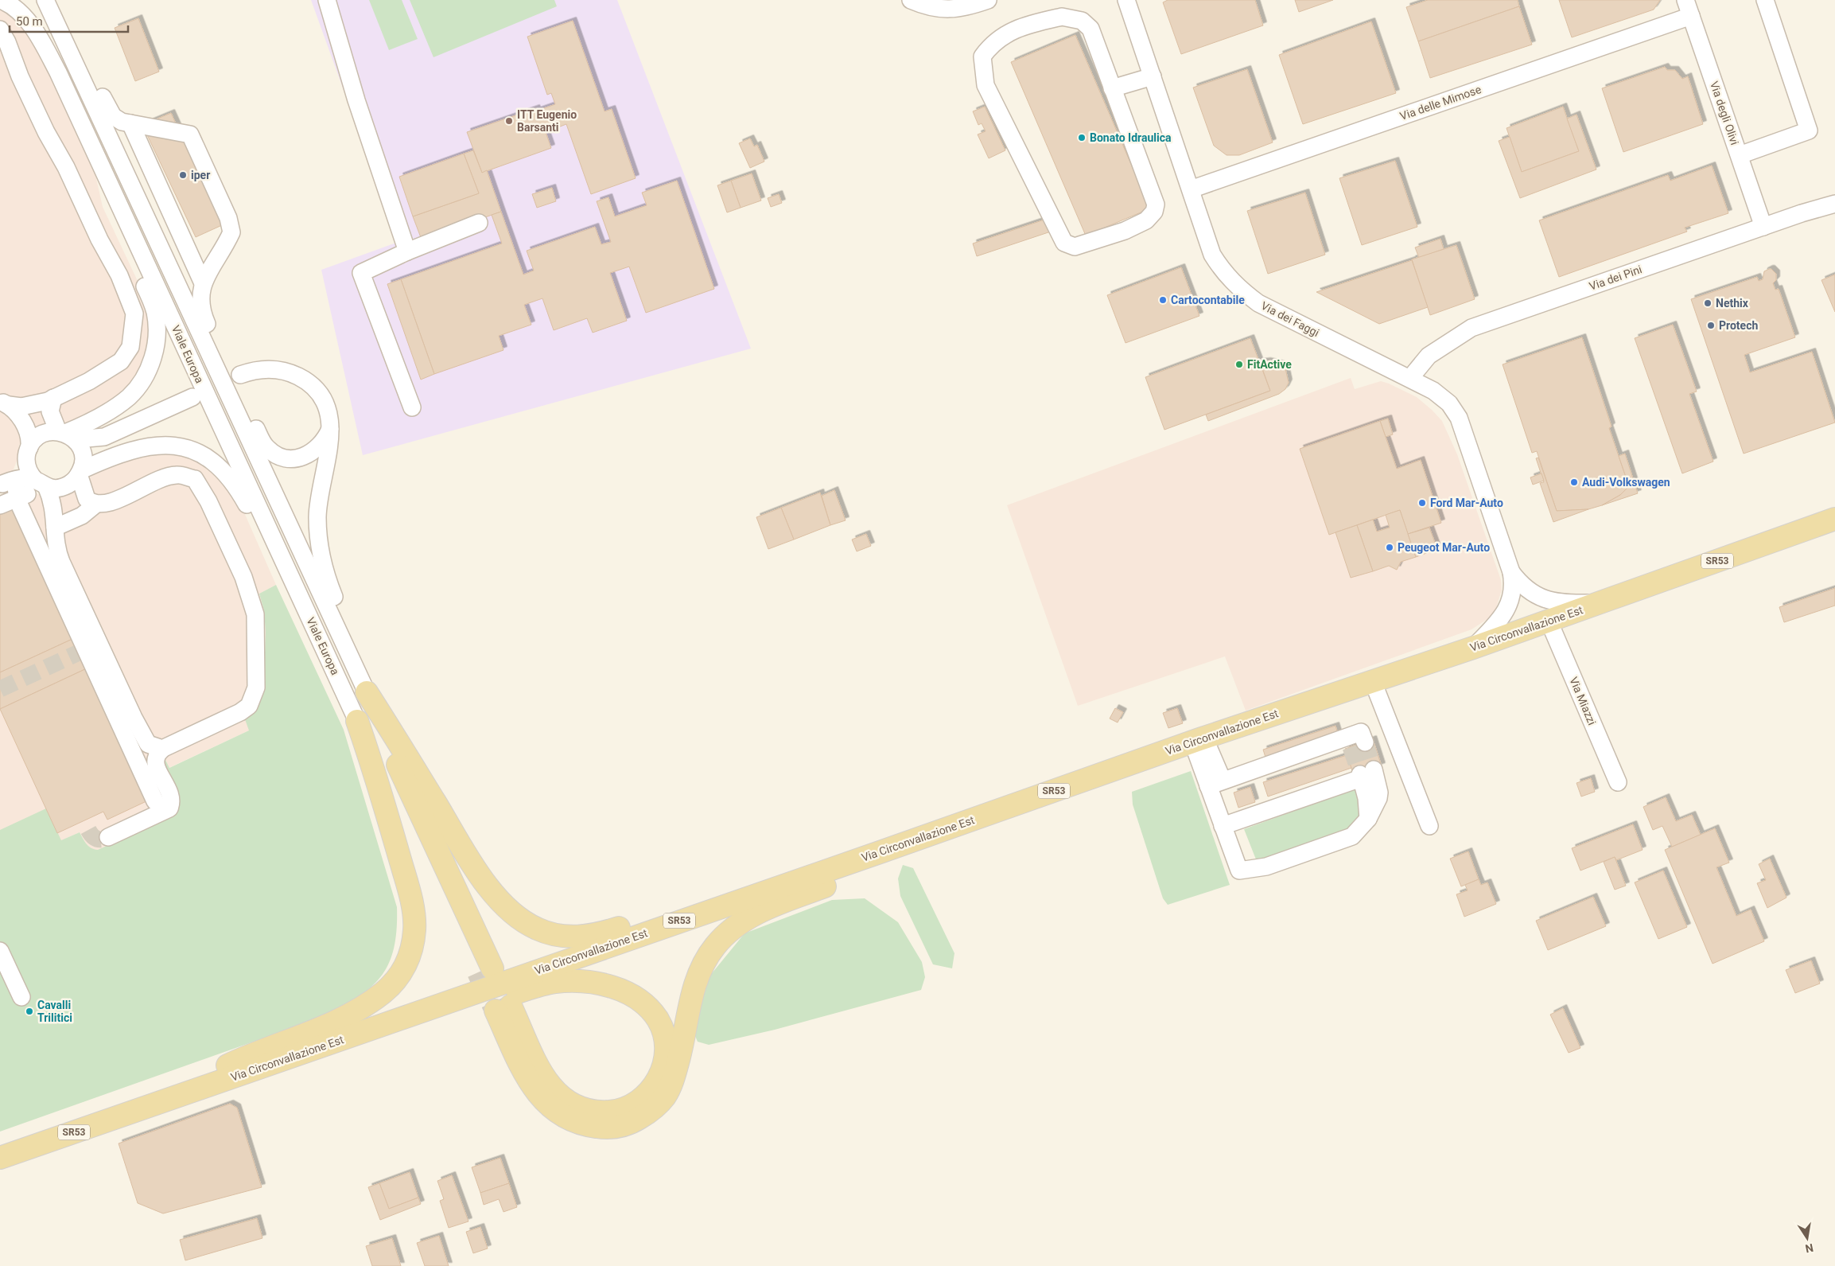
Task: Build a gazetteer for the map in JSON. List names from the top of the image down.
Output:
{
  "streets": {
    "main road": ["SR53", "Via Circonvallazione Est"],
    "street": [
      "Via delle Mimose",
      "Via degli Olivi",
      "Via dei Pini",
      "Via dei Faggi",
      "Viale Europa",
      "Via Miazzi"
    ]
  },
  "crossings": [
    ["Via delle Mimose", "Via degli Olivi"],
    ["Via delle Mimose", "Via dei Faggi"],
    ["Via degli Olivi", "Via dei Pini"],
    ["Via dei Pini", "Via dei Faggi"],
    ["Via dei Faggi", "Via Circonvallazione Est"],
    ["Via Circonvallazione Est", "Via Miazzi"]
  ],
  "places": [
    "ITT Eugenio Barsanti",
    "Bonato Idraulica",
    "iper",
    "Cartocontabile",
    "Nethix",
    "Protech",
    "FitActive",
    "Audi-Volkswagen",
    "Ford Mar-Auto",
    "Peugeot Mar-Auto",
    "Cavalli Trilitici"
  ],
  "scale_bar": "50 m",
  "north": "bottom"
}
